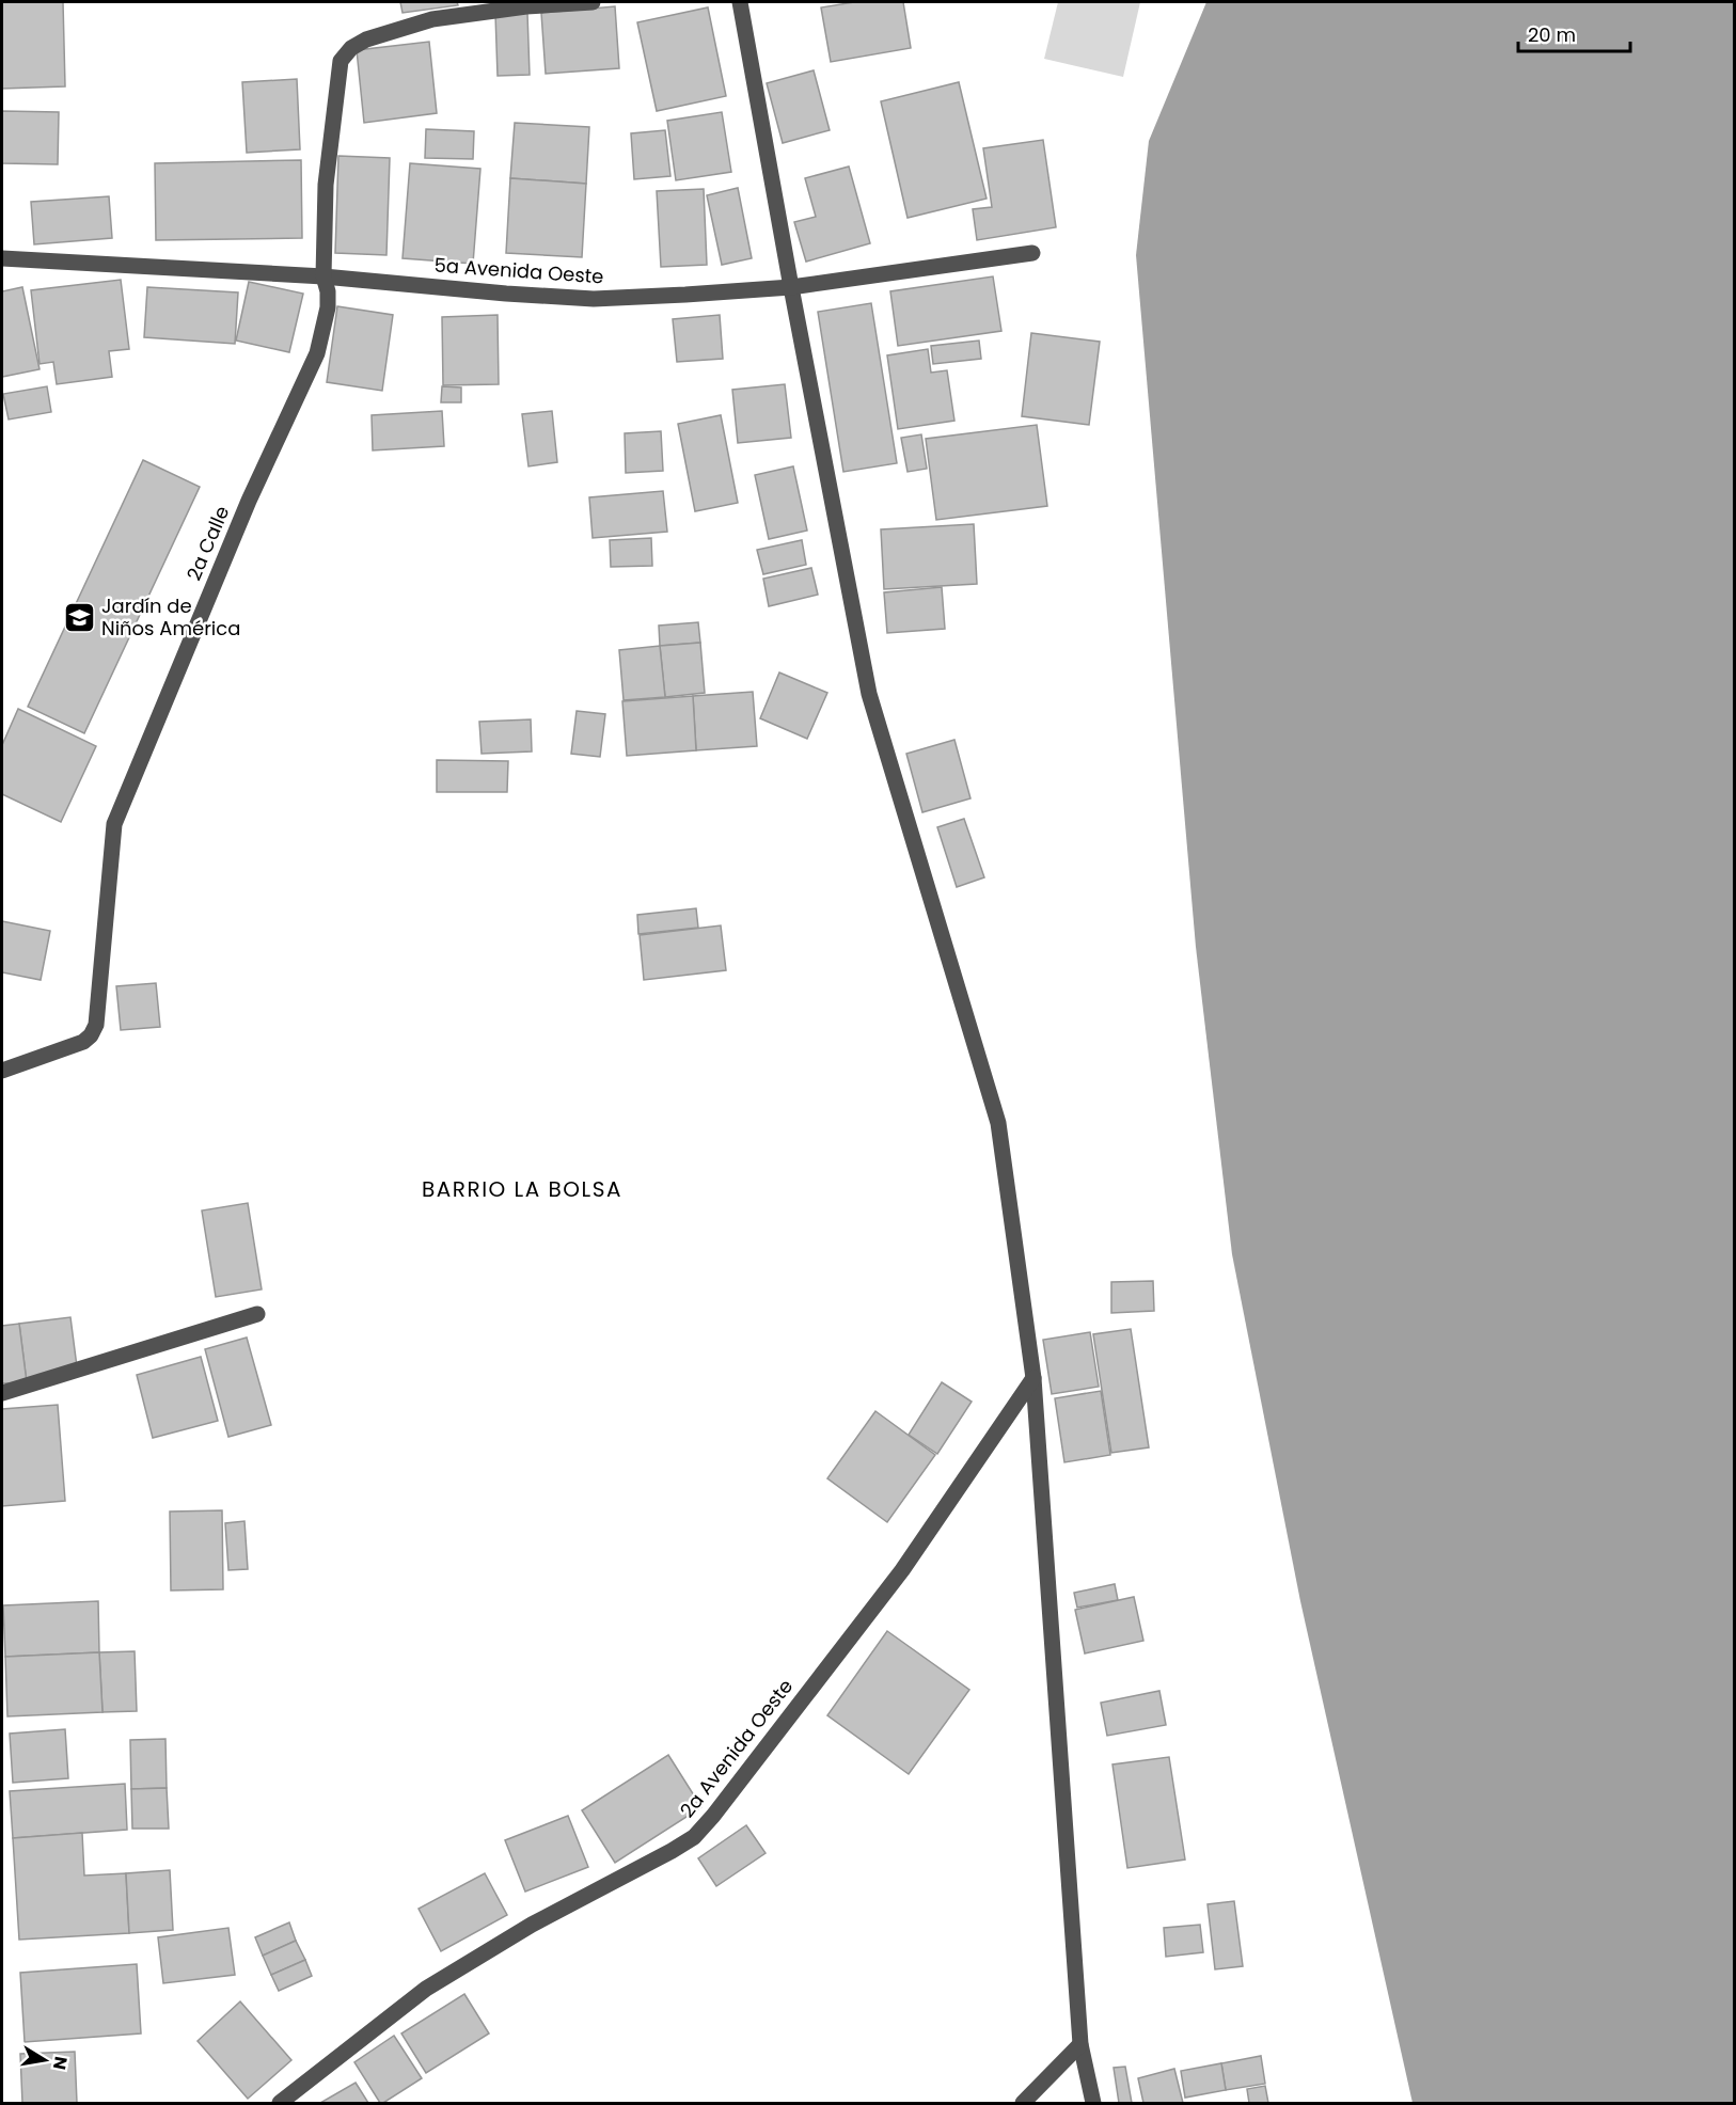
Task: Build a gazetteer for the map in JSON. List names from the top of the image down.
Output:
{
  "streets": {
    "street": ["5a Avenida Oeste", "2a Calle", "2a Avenida Oeste"]
  },
  "crossings": [
    ["5a Avenida Oeste", "2a Calle"]
  ],
  "districts": ["BARRIO LA BOLSA"],
  "places": {
    "school or university": ["Jardín de Niños América"]
  },
  "scale_bar": "20 m",
  "north": "right"
}
